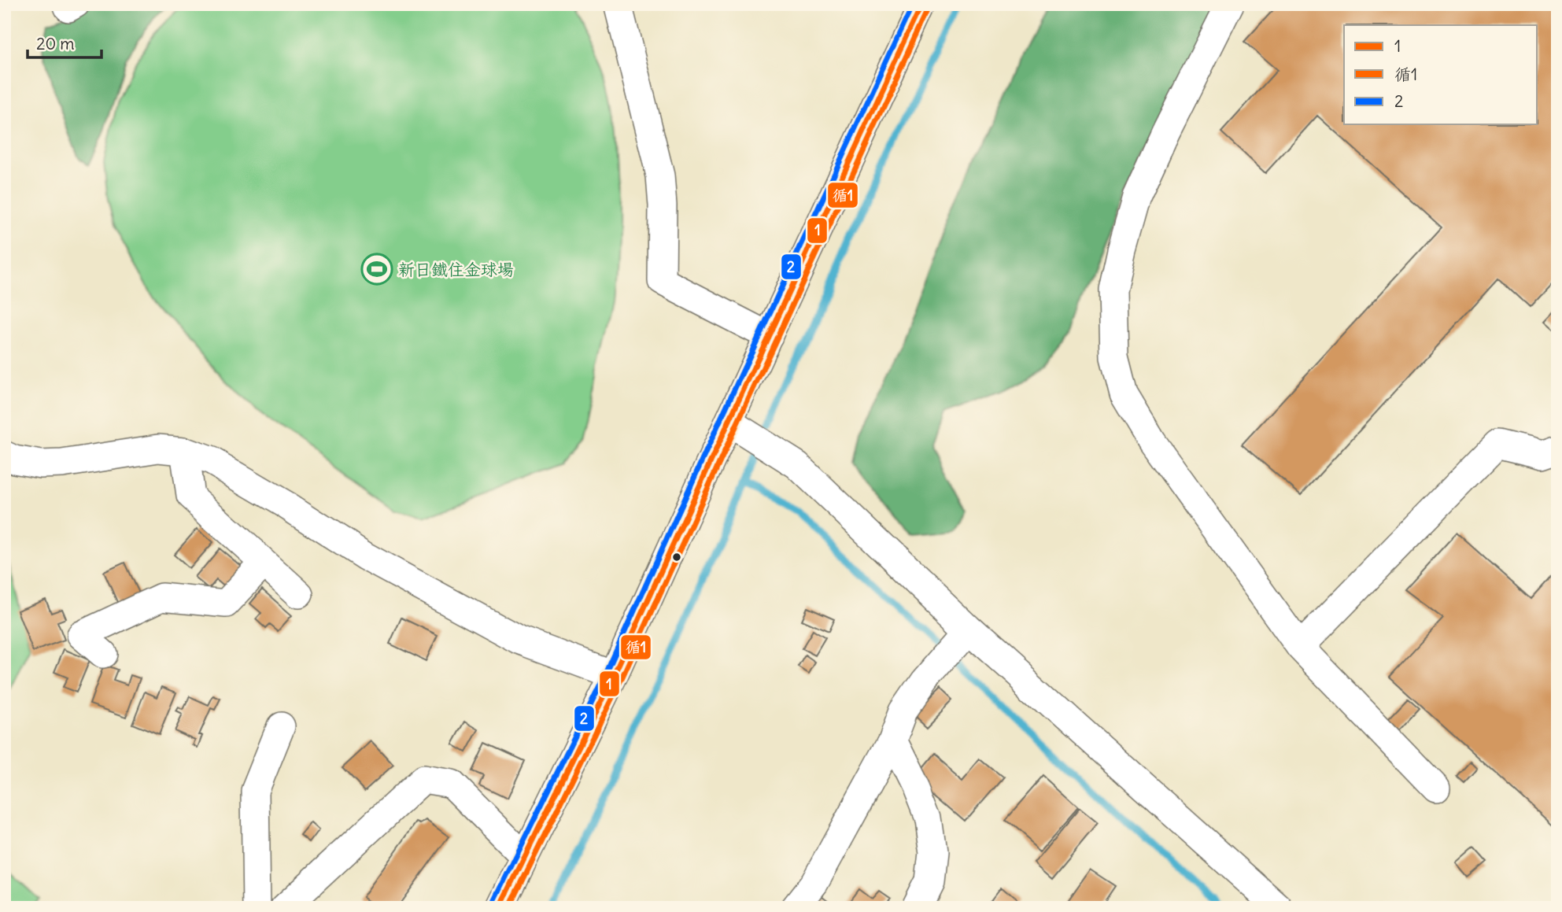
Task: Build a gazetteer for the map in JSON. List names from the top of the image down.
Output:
{
  "places": {
    "sports": ["新日鐵住金球場"]
  },
  "lines": ["transit line 1", "transit line 2", "transit line 循1"],
  "legend": ["1", "循1", "2"],
  "scale_bar": "20 m"
}
